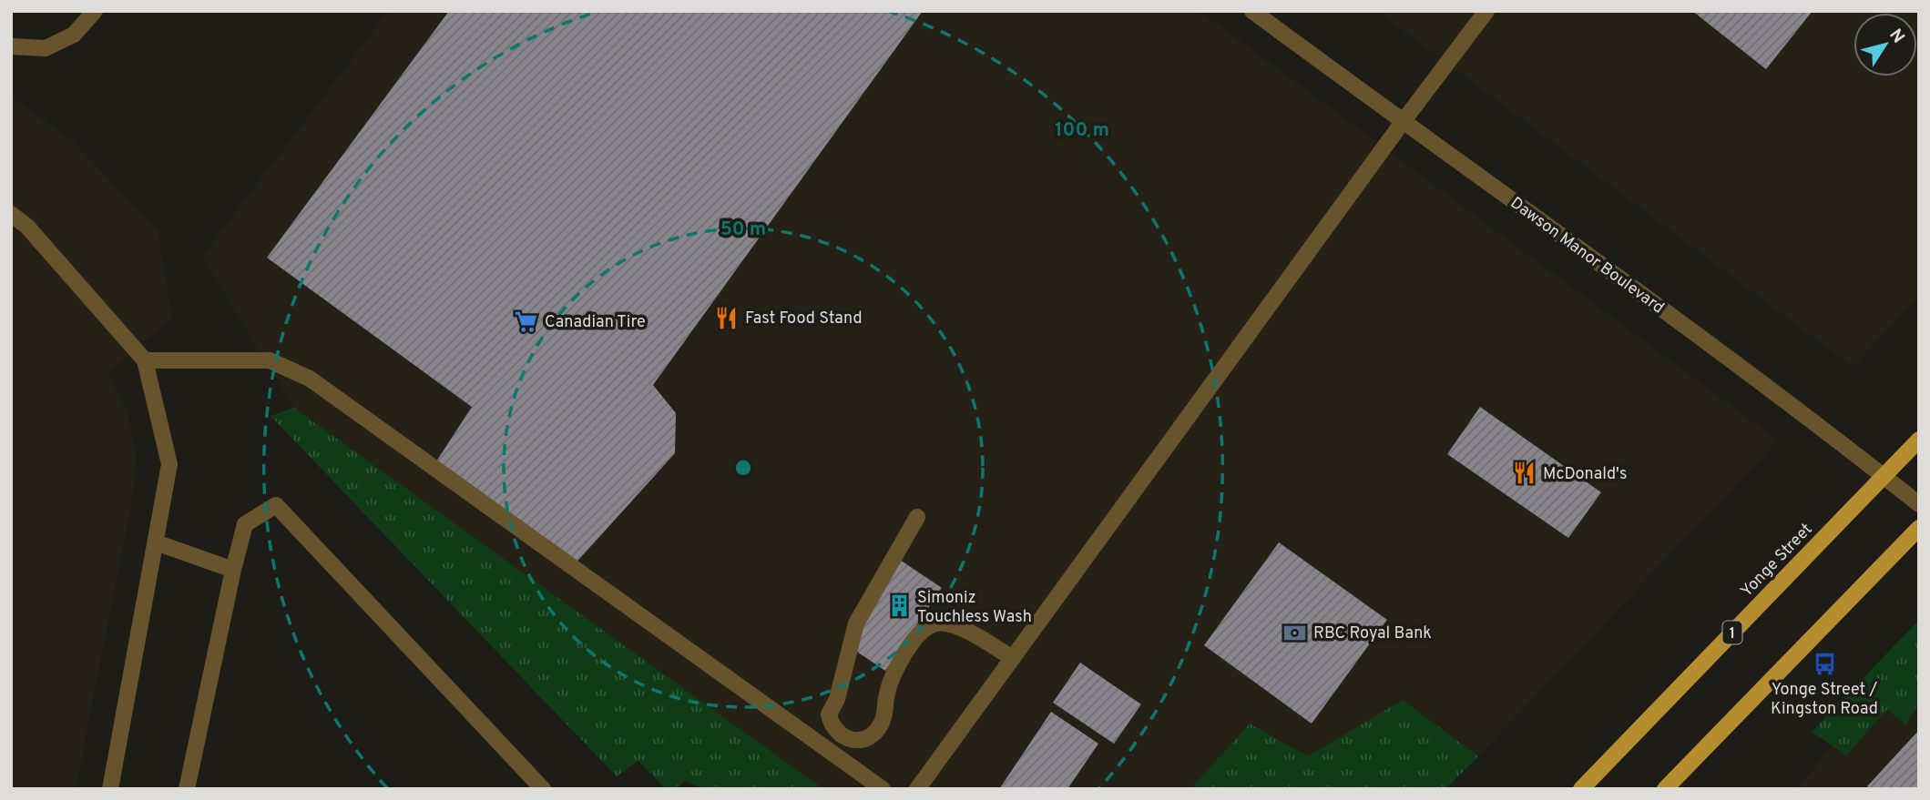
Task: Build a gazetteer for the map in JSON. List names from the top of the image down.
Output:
{
  "streets": {
    "main road": ["Yonge Street", "1"],
    "street": ["Dawson Manor Boulevard"]
  },
  "crossings": [
    ["Dawson Manor Boulevard", "Yonge Street"]
  ],
  "places": {
    "restaurant": ["Fast Food Stand", "McDonald's"],
    "supermarket": ["Canadian Tire"],
    "building": ["Simoniz Touchless Wash"],
    "bank": ["RBC Royal Bank"],
    "bus stop": ["Yonge Street / Kingston Road"]
  },
  "north": "top right",
  "rings": ["100 m", "50 m"]
}
